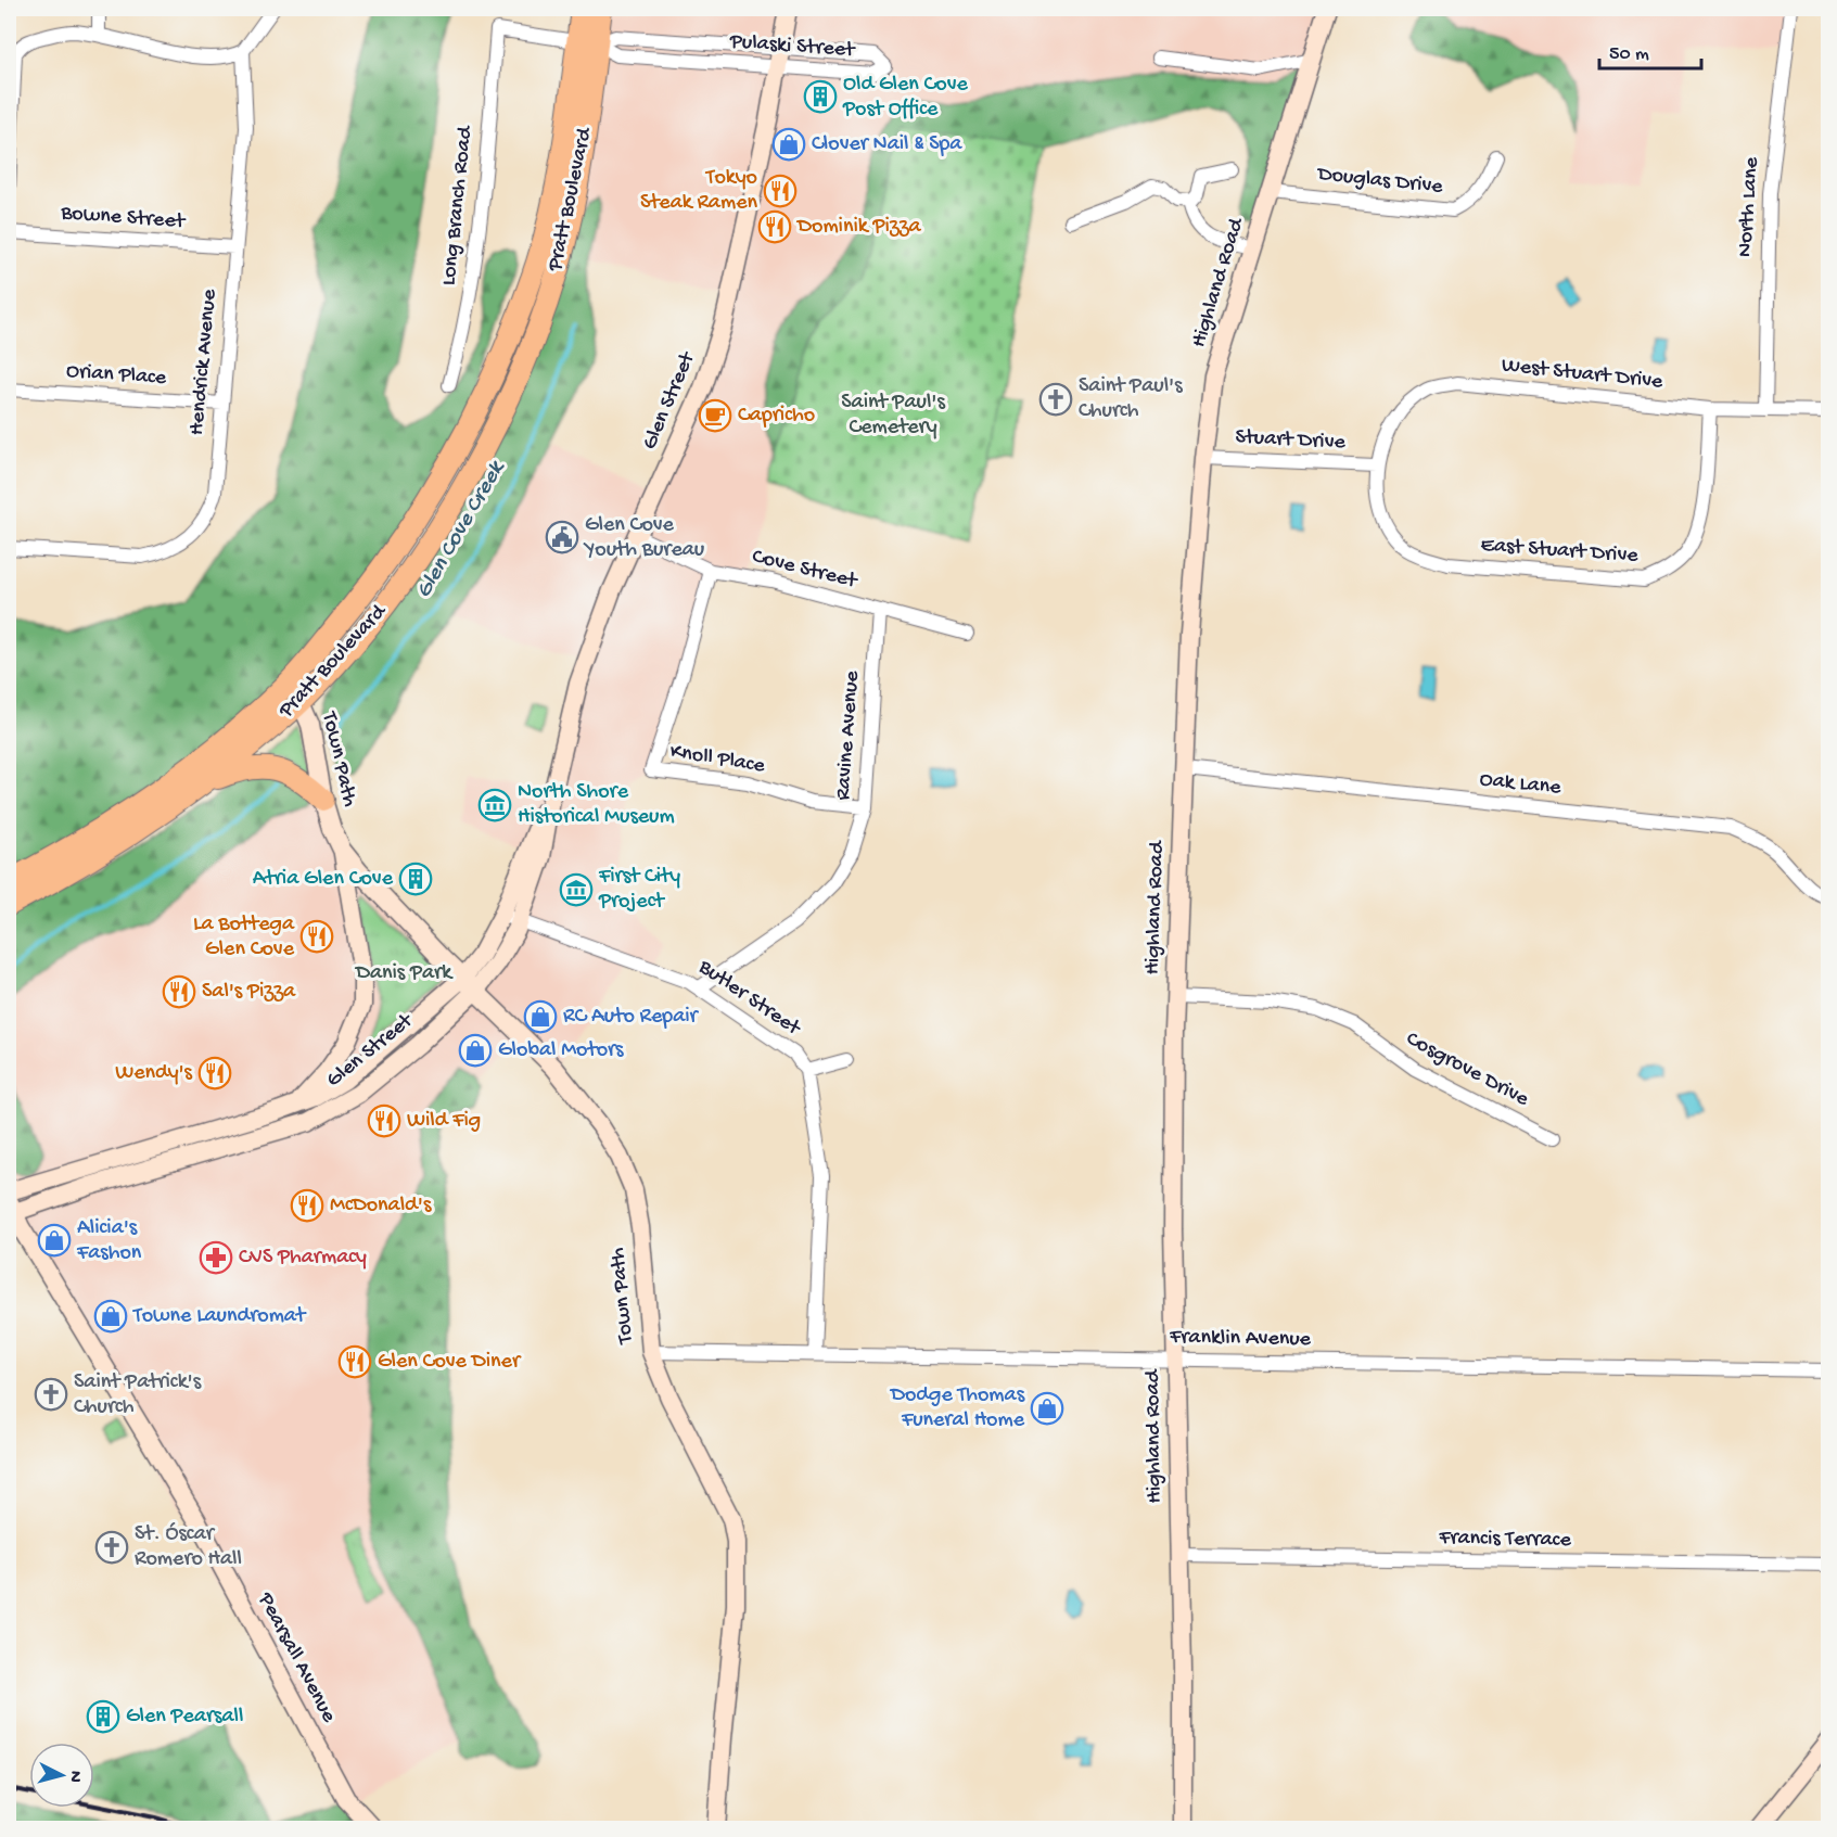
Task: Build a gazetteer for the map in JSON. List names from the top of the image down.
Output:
{
  "streets": {
    "main road": [
      "Pratt Boulevard",
      "Highland Road",
      "Glen Street",
      "Town Path",
      "Pearsall Avenue"
    ],
    "street": [
      "Pulaski Street",
      "Douglas Drive",
      "Long Branch Road",
      "North Lane",
      "Bowne Street",
      "Hendrick Avenue",
      "West Stuart Drive",
      "Orian Place",
      "Stuart Drive",
      "East Stuart Drive",
      "Cove Street",
      "Ravine Avenue",
      "Knoll Place",
      "Oak Lane",
      "Butler Street",
      "Cosgrove Drive",
      "Franklin Avenue",
      "Francis Terrace"
    ]
  },
  "crossings": [
    ["Pulaski Street", "Pratt Boulevard"],
    ["Pulaski Street", "Long Branch Road"],
    ["Pulaski Street", "Glen Street"],
    ["Douglas Drive", "Highland Road"],
    ["Pratt Boulevard", "Town Path"],
    ["North Lane", "West Stuart Drive"],
    ["Bowne Street", "Hendrick Avenue"],
    ["Highland Road", "Stuart Drive"],
    ["Highland Road", "Oak Lane"],
    ["Highland Road", "Cosgrove Drive"],
    ["Highland Road", "Franklin Avenue"],
    ["Highland Road", "Francis Terrace"],
    ["Hendrick Avenue", "Orian Place"],
    ["West Stuart Drive", "Stuart Drive"],
    ["West Stuart Drive", "East Stuart Drive"],
    ["Glen Street", "Cove Street"],
    ["Glen Street", "Town Path"],
    ["Glen Street", "Butler Street"],
    ["Glen Street", "Pearsall Avenue"],
    ["Stuart Drive", "East Stuart Drive"],
    ["Cove Street", "Ravine Avenue"],
    ["Cove Street", "Knoll Place"],
    ["Ravine Avenue", "Knoll Place"],
    ["Ravine Avenue", "Butler Street"],
    ["Town Path", "Franklin Avenue"]
  ],
  "water": ["Glen Cove Creek"],
  "parks": ["Saint Paul's Cemetery", "Danis Park"],
  "places": {
    "building": ["Old Glen Cove Post Office", "Atria Glen Cove", "Glen Pearsall"],
    "shop": [
      "Clover Nail & Spa",
      "RC Auto Repair",
      "Global Motors",
      "Alicia's Fashon",
      "Towne Laundromat",
      "Dodge Thomas Funeral Home"
    ],
    "restaurant": [
      "Tokyo Steak Ramen",
      "Dominik Pizza",
      "La Bottega Glen Cove",
      "Sal's Pizza",
      "Wendy's",
      "Wild Fig",
      "McDonald's",
      "Glen Cove Diner"
    ],
    "church": ["Saint Paul's Church", "Saint Patrick's Church", "St. Óscar Romero Hall"],
    "cafe": ["Capricho"],
    "public building": ["Glen Cove Youth Bureau"],
    "museum": ["North Shore Historical Museum", "First City Project"],
    "pharmacy": ["CVS Pharmacy"]
  },
  "scale_bar": "50 m",
  "north": "right"
}
